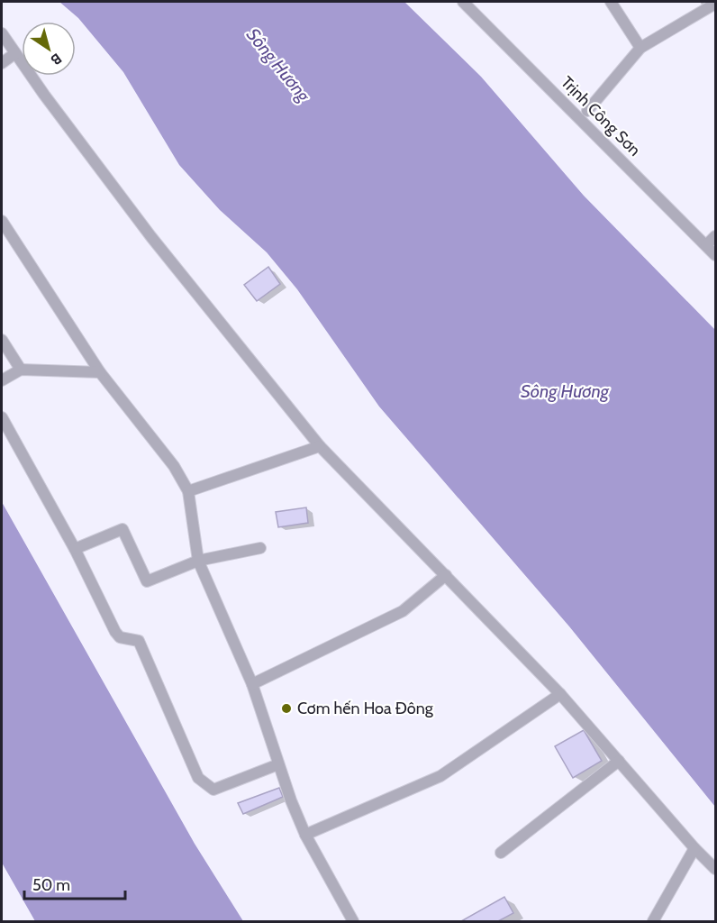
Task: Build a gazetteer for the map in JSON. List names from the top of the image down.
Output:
{
  "streets": {
    "street": ["Trịnh Công Sơn"]
  },
  "water": ["Sông Hương"],
  "places": ["Cơm hến Hoa Đông"],
  "scale_bar": "50 m",
  "north": "bottom right"
}
